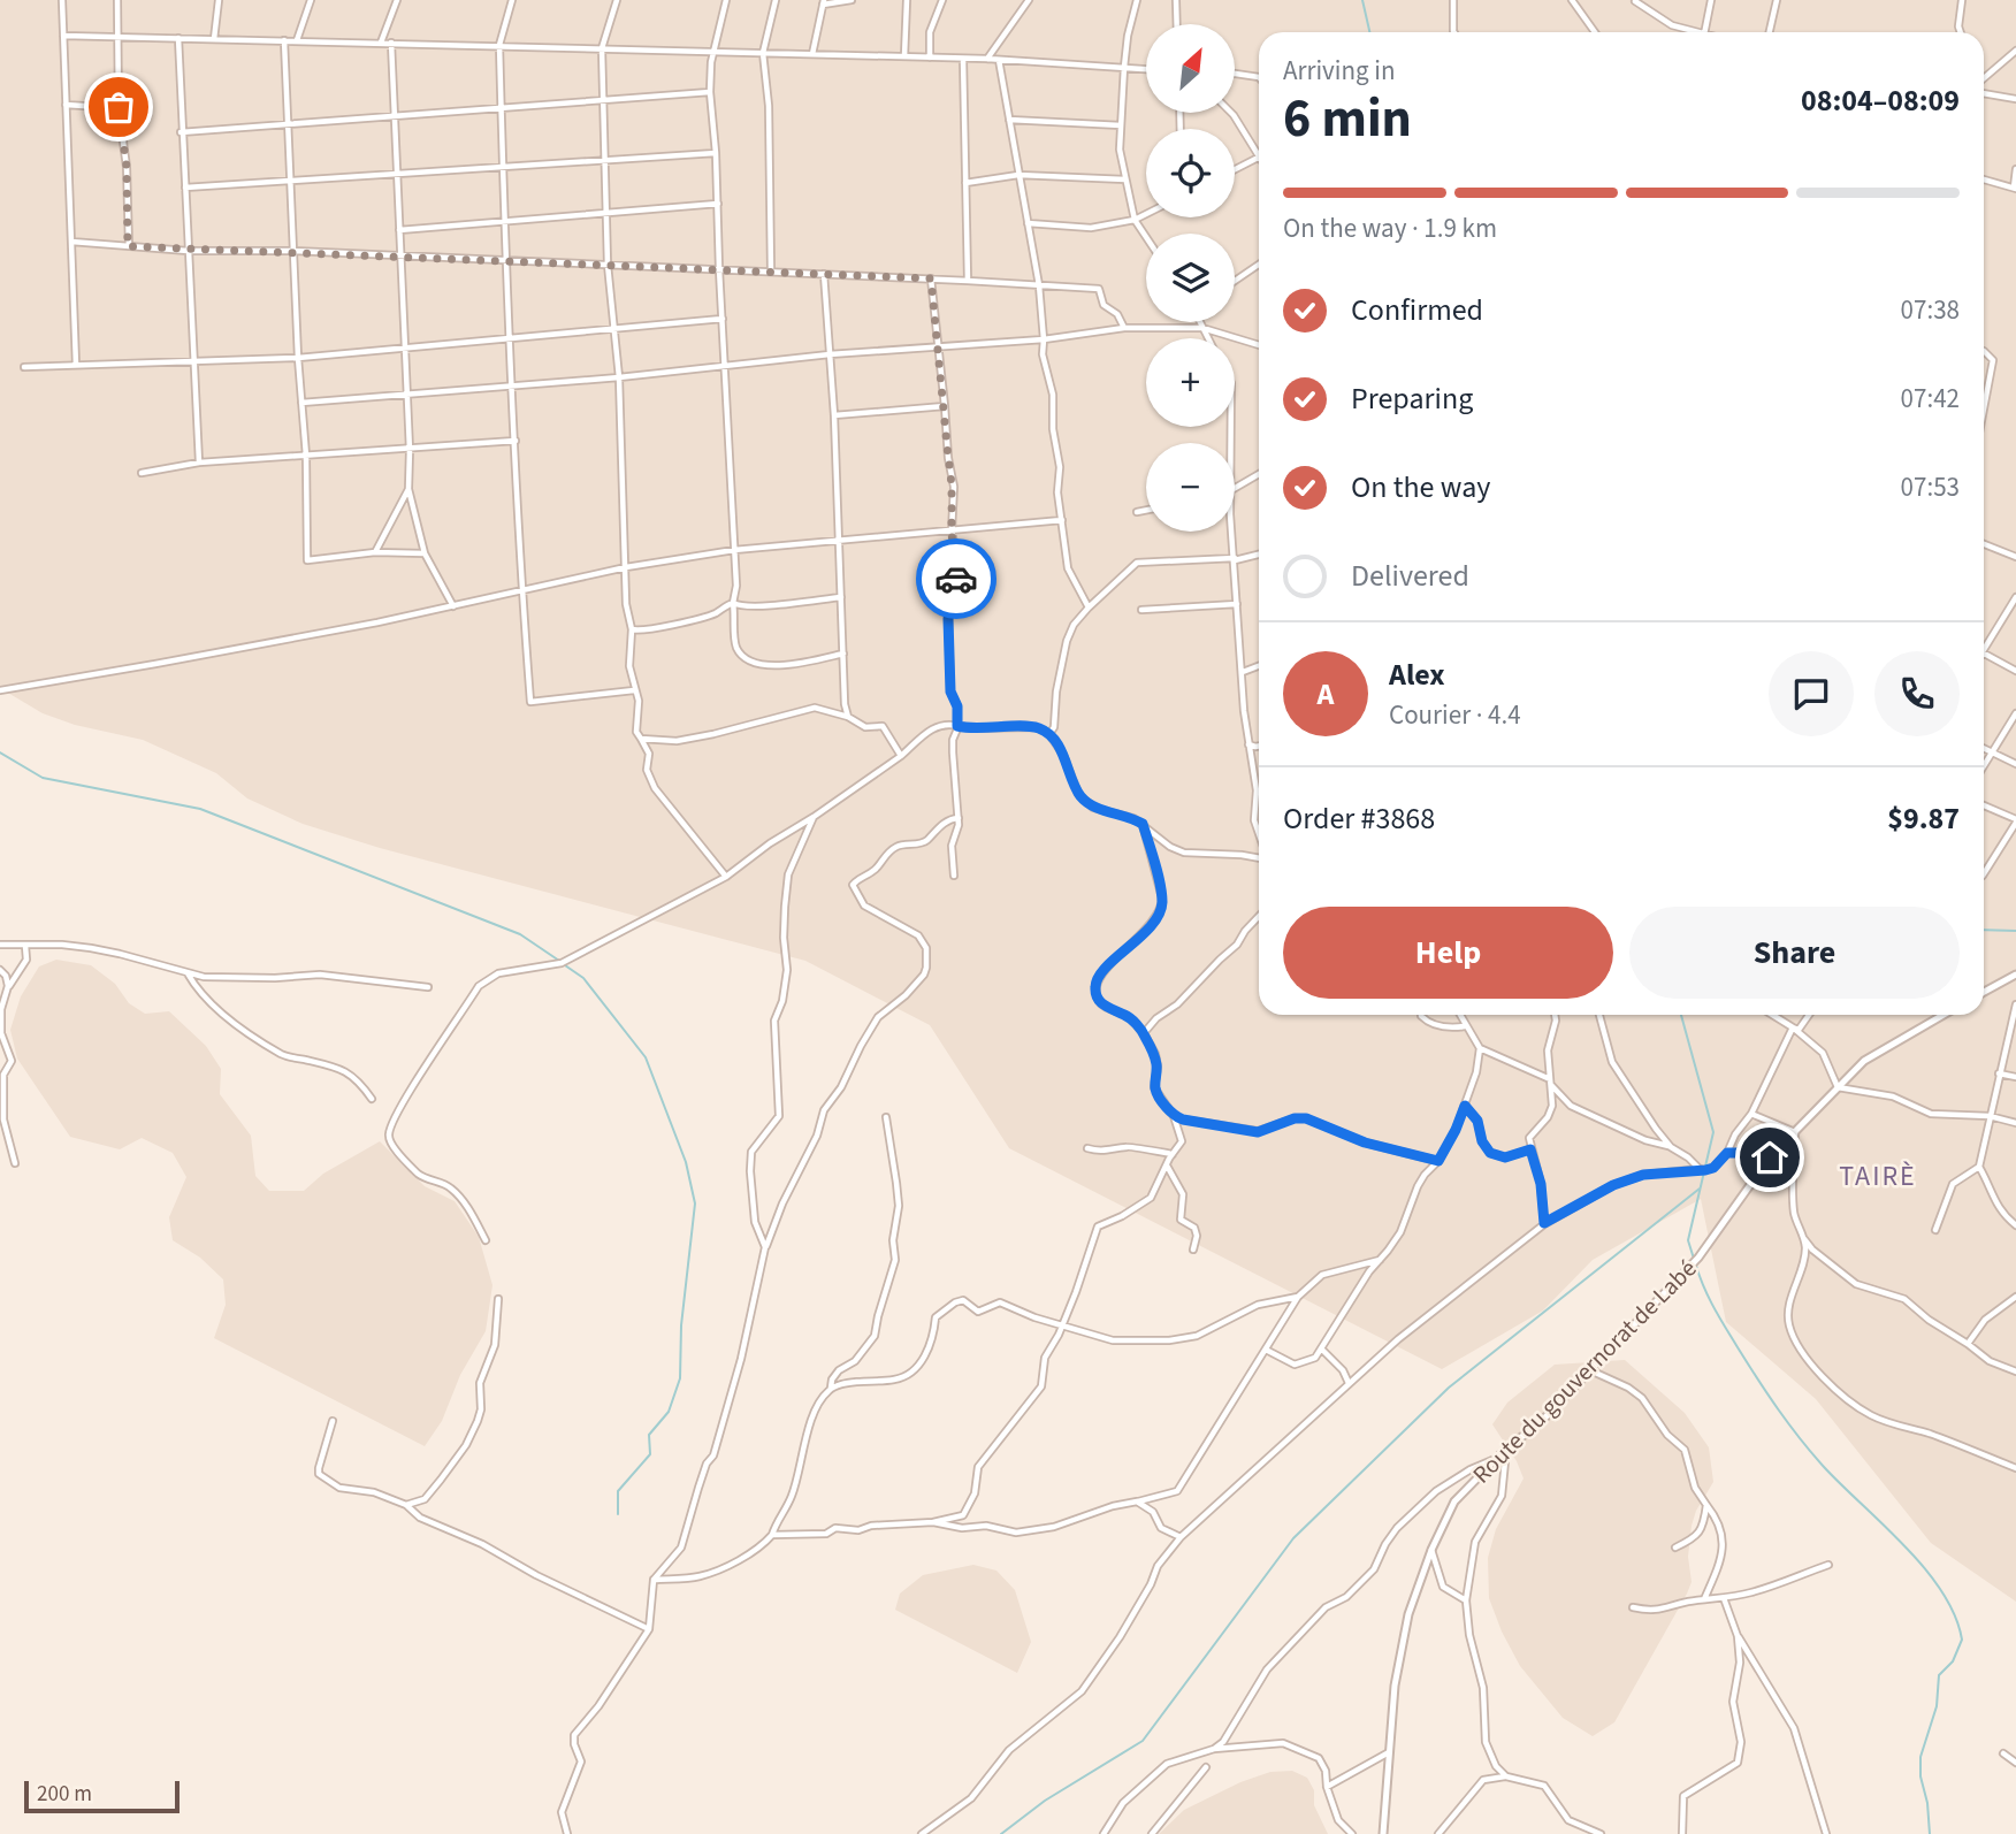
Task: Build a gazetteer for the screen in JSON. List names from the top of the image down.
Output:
{
  "streets": {
    "street": ["Route du gouvernorat de Labé"]
  },
  "districts": ["TAIRÈ"],
  "scale_bar": "200 m",
  "north": "top right",
  "page": {
    "map_buttons": ["+", "−"],
    "heading": ["6 min", "Arriving in", "08:04–08:09"],
    "panel": [
      "Alex",
      "Courier · 4.4",
      "Order #3868",
      "$9.87"
    ],
    "bar": "On the way · 1.9 km",
    "list": [
      ["Confirmed", "07:38"],
      ["Preparing", "07:42"],
      ["On the way", "07:53"],
      "Delivered"
    ],
    "round": "A",
    "buttons": ["Help", "Share"],
    "scale": "200 m"
  }
}
